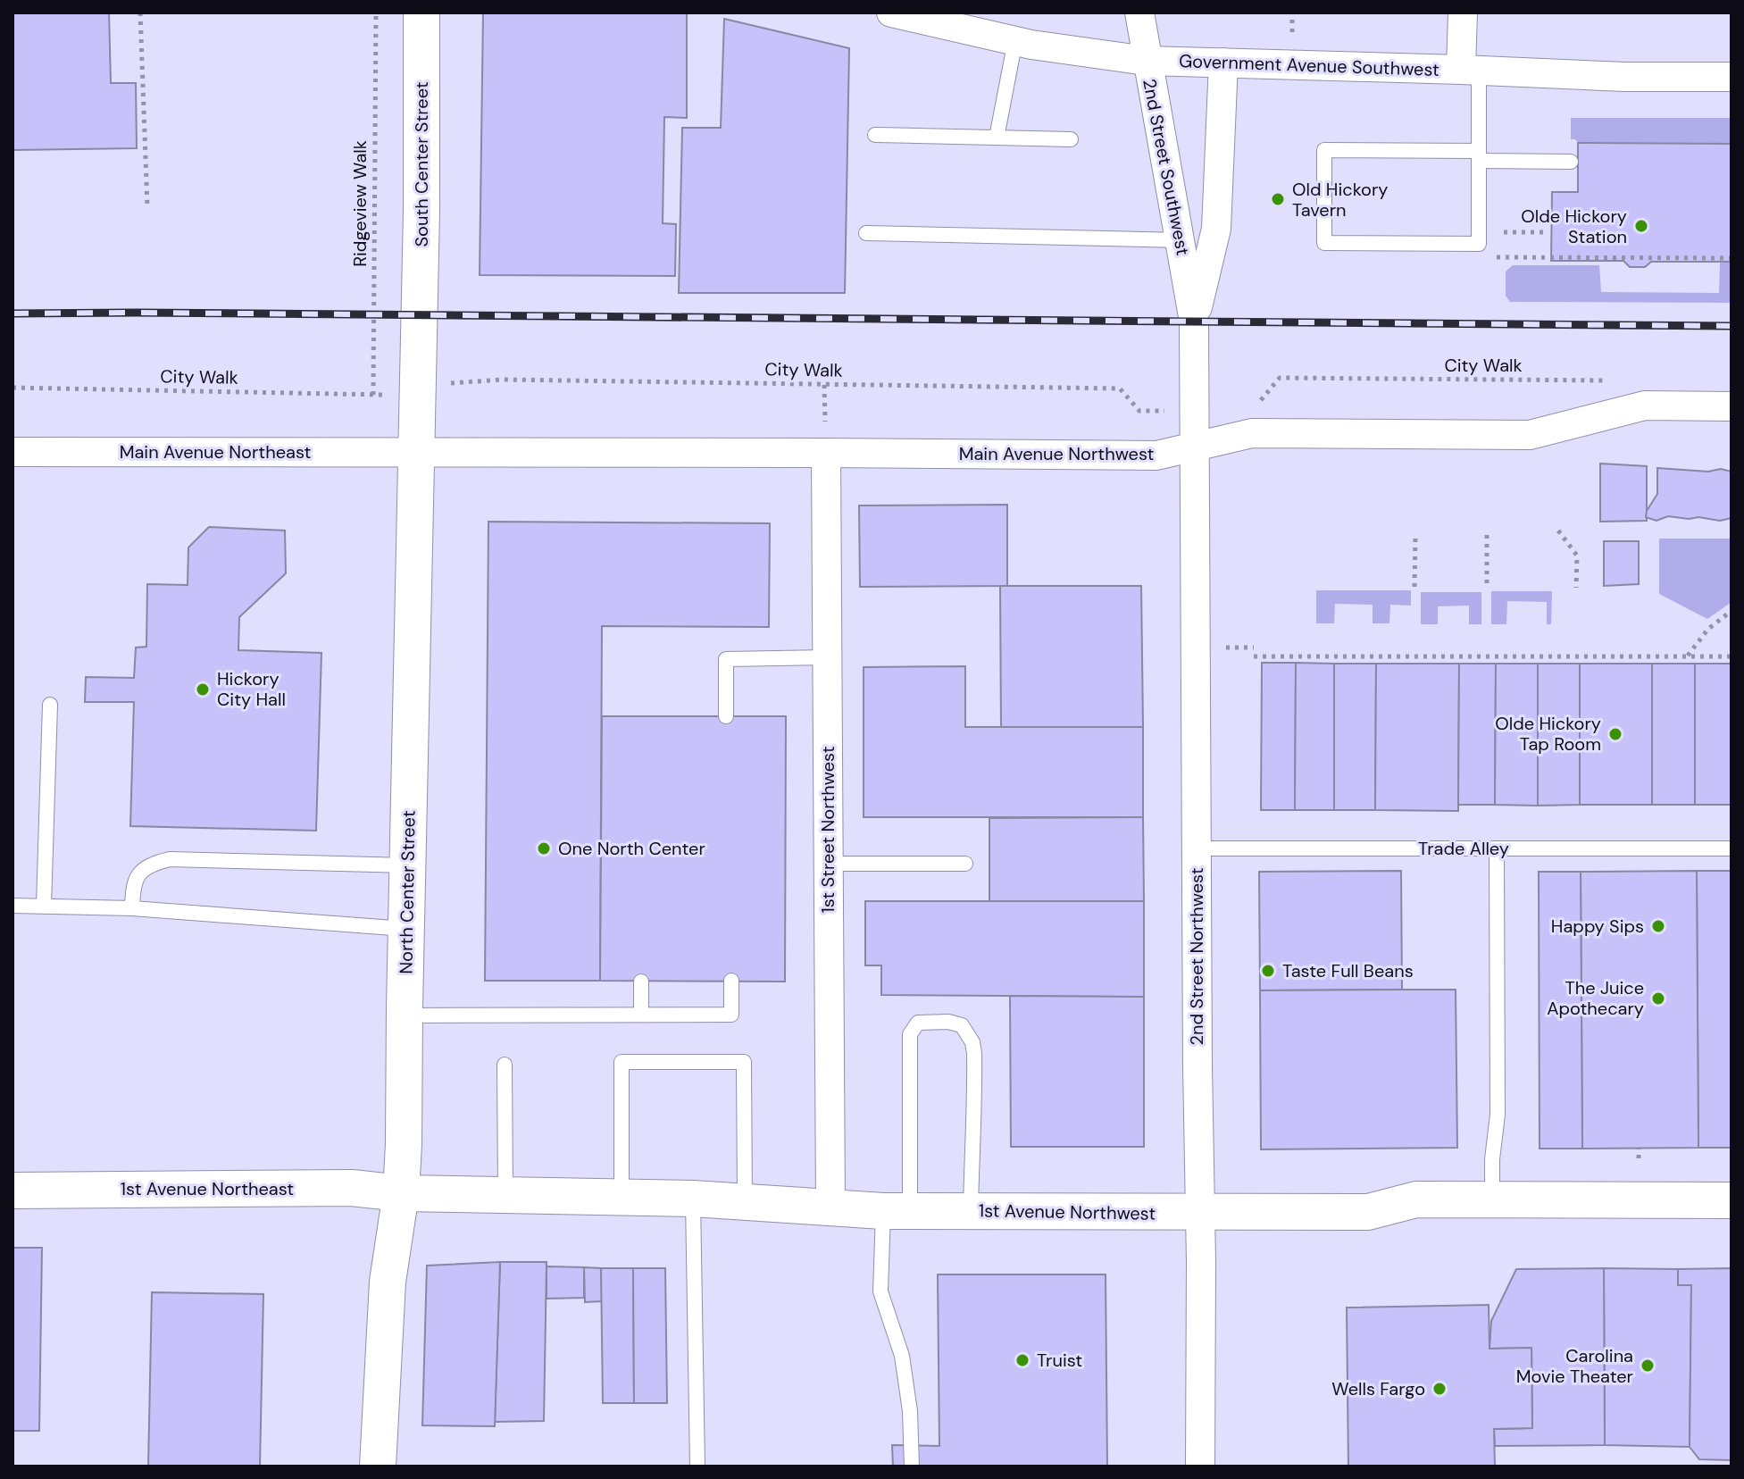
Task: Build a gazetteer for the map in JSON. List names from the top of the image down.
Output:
{
  "streets": {
    "street": [
      "Government Avenue Southwest",
      "South Center Street",
      "2nd Street Southwest",
      "Main Avenue Northeast",
      "Main Avenue Northwest",
      "1st Street Northwest",
      "North Center Street",
      "2nd Street Northwest",
      "1st Avenue Northeast",
      "1st Avenue Northwest"
    ],
    "lane": ["Trade Alley"],
    "path": ["Ridgeview Walk", "City Walk"]
  },
  "crossings": [
    ["Government Avenue Southwest", "2nd Street Southwest"],
    ["South Center Street", "North Center Street"],
    ["2nd Street Southwest", "Main Avenue Northwest"],
    ["2nd Street Southwest", "2nd Street Northwest"],
    ["Ridgeview Walk", "City Walk"],
    ["Main Avenue Northeast", "Main Avenue Northwest"],
    ["Main Avenue Northeast", "North Center Street"],
    ["Main Avenue Northwest", "1st Street Northwest"],
    ["Main Avenue Northwest", "North Center Street"],
    ["Main Avenue Northwest", "2nd Street Northwest"],
    ["1st Street Northwest", "1st Avenue Northwest"],
    ["Trade Alley", "2nd Street Northwest"],
    ["North Center Street", "1st Avenue Northeast"],
    ["North Center Street", "1st Avenue Northwest"],
    ["2nd Street Northwest", "1st Avenue Northwest"],
    ["1st Avenue Northeast", "1st Avenue Northwest"]
  ],
  "places": [
    "Old Hickory Tavern",
    "Olde Hickory Station",
    "Hickory City Hall",
    "Olde Hickory Tap Room",
    "One North Center",
    "Happy Sips",
    "Taste Full Beans",
    "The Juice Apothecary",
    "Truist",
    "Carolina Movie Theater",
    "Wells Fargo"
  ]
}
